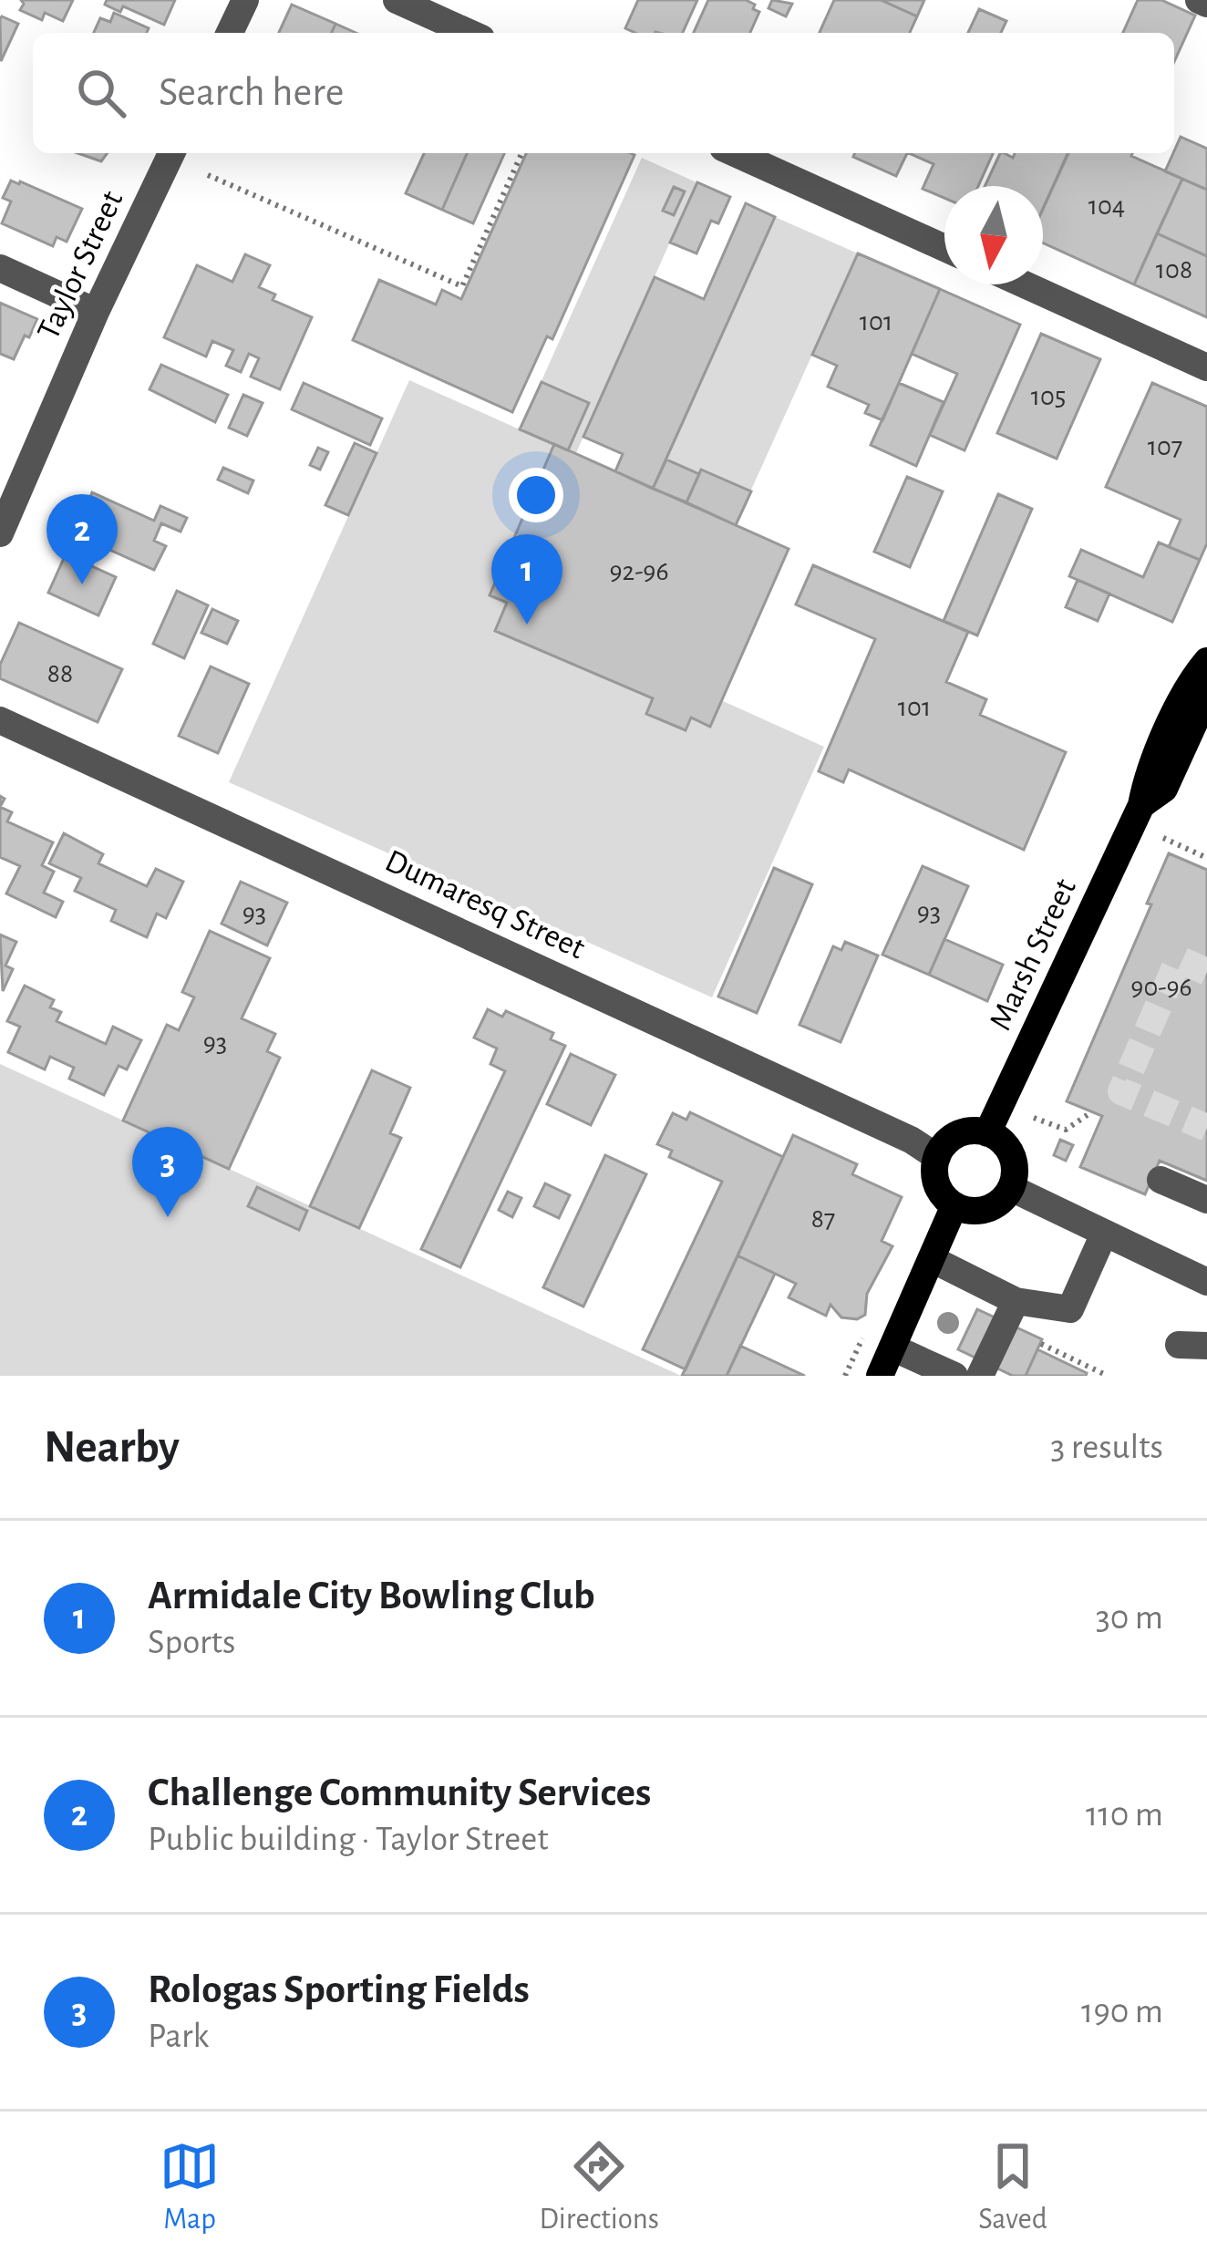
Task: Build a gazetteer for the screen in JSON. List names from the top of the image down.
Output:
{
  "streets": {
    "main road": ["Marsh Street"],
    "street": ["Taylor Street", "Dumaresq Street"]
  },
  "crossings": [
    ["Dumaresq Street", "Marsh Street"]
  ],
  "house_numbers": [
    "104",
    "108",
    "101",
    "105",
    "107",
    "92-96",
    "88",
    "101",
    "93",
    "93",
    "90-96",
    "93",
    "87"
  ],
  "north": "bottom",
  "page": {
    "search": "Search here",
    "pins": ["2", "1", "3"],
    "heading": ["Nearby", "3 results"],
    "list": [
      {
        "mark": "1",
        "name": "Armidale City Bowling Club",
        "note": "Sports",
        "value": "30 m"
      },
      {
        "mark": "2",
        "name": "Challenge Community Services",
        "note": "Public building · Taylor Street",
        "value": "110 m"
      },
      {
        "mark": "3",
        "name": "Rologas Sporting Fields",
        "note": "Park",
        "value": "190 m"
      }
    ],
    "nav": ["Map", "Directions", "Saved"]
  }
}
